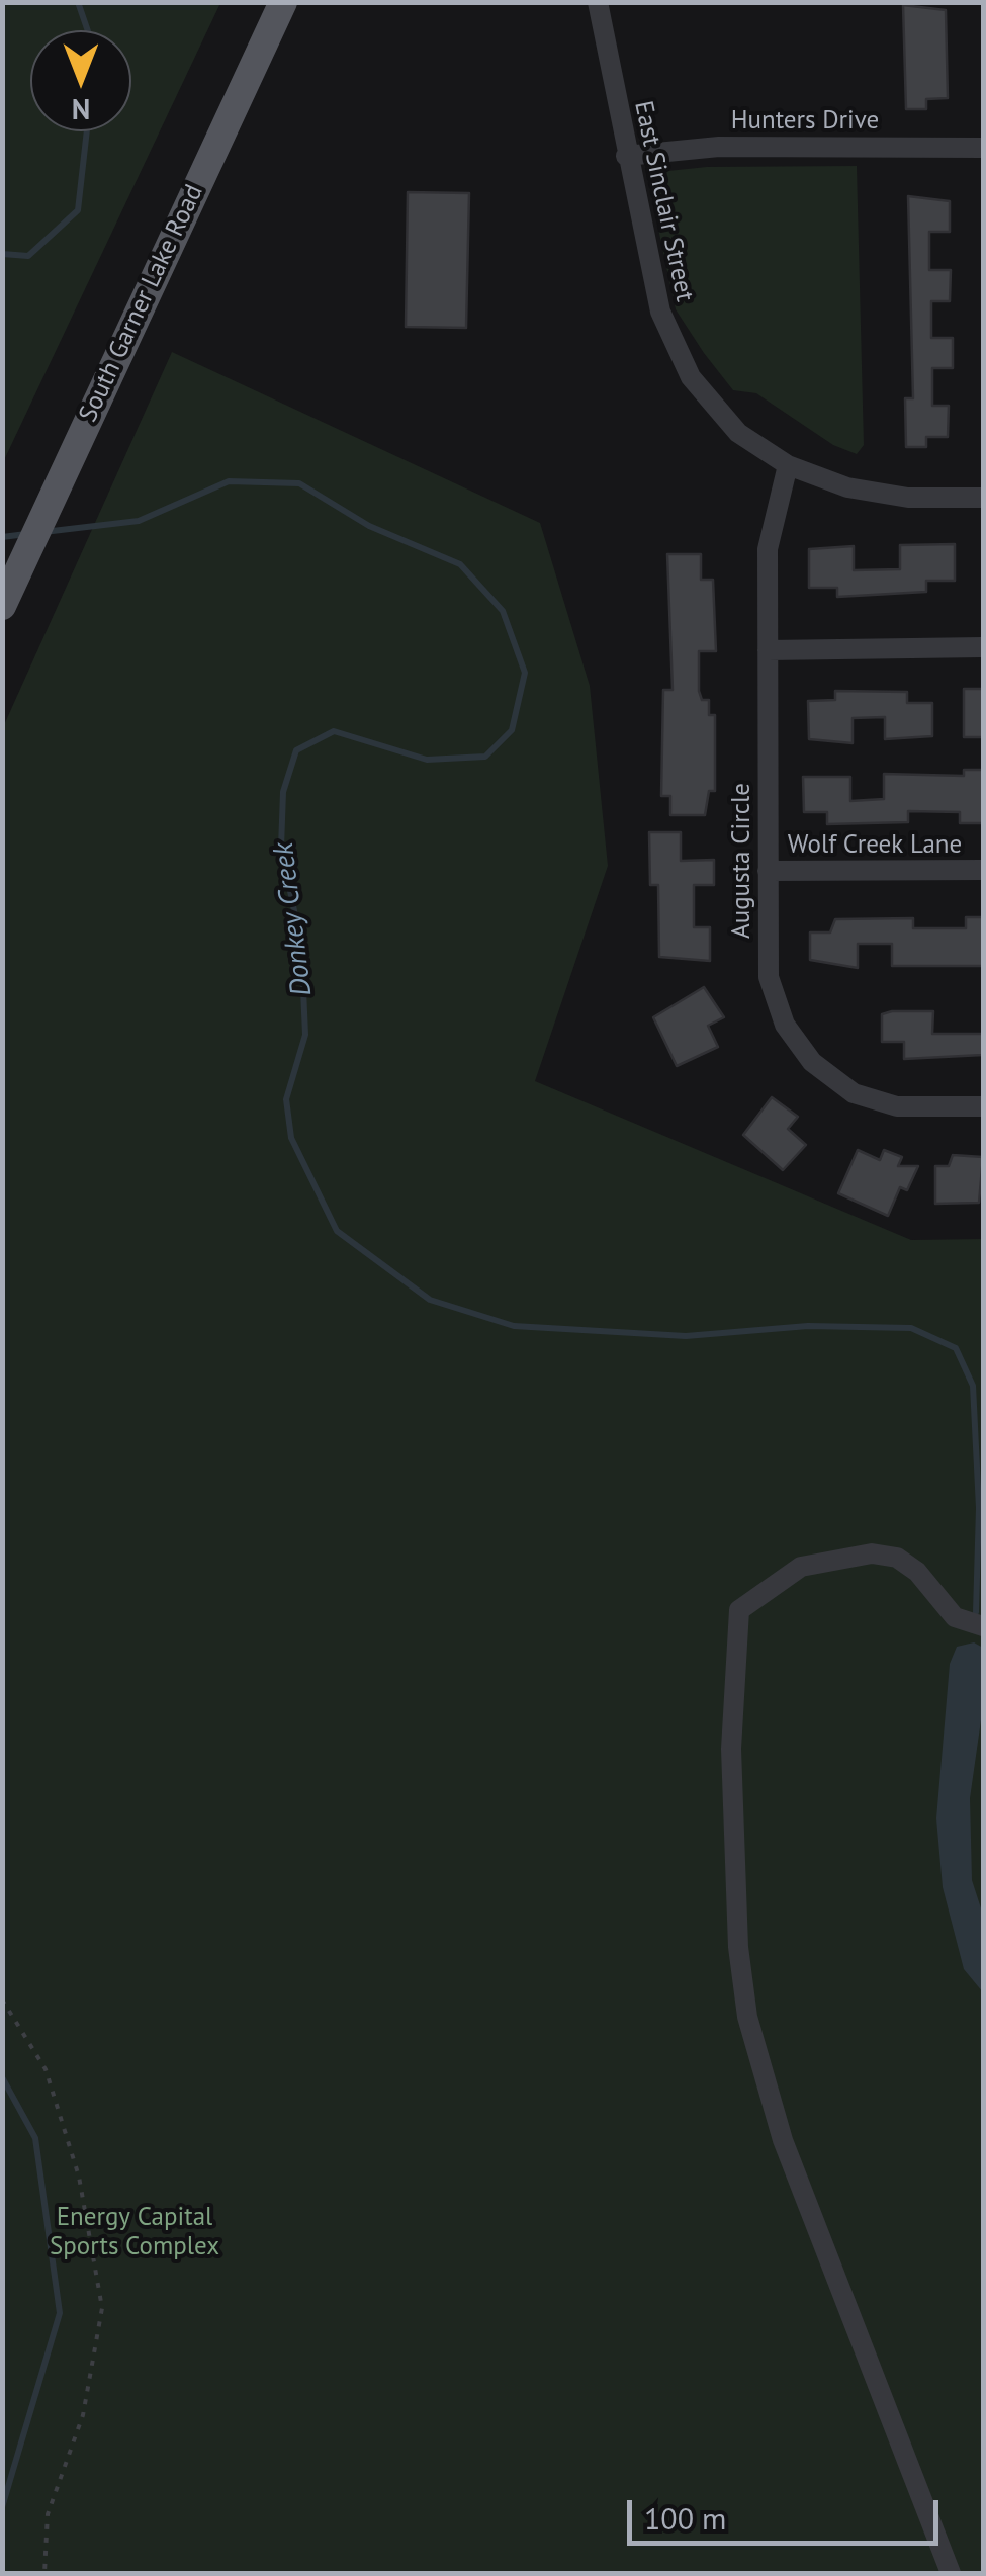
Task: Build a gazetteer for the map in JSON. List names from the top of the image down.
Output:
{
  "streets": {
    "main road": ["South Garner Lake Road"],
    "street": [
      "Hunters Drive",
      "East Sinclair Street",
      "Wolf Creek Lane",
      "Augusta Circle"
    ]
  },
  "crossings": [
    ["Hunters Drive", "East Sinclair Street"],
    ["East Sinclair Street", "Augusta Circle"],
    ["Wolf Creek Lane", "Augusta Circle"]
  ],
  "water": ["Donkey Creek"],
  "parks": ["Energy Capital Sports Complex"],
  "scale_bar": "100 m",
  "north": "bottom"
}
